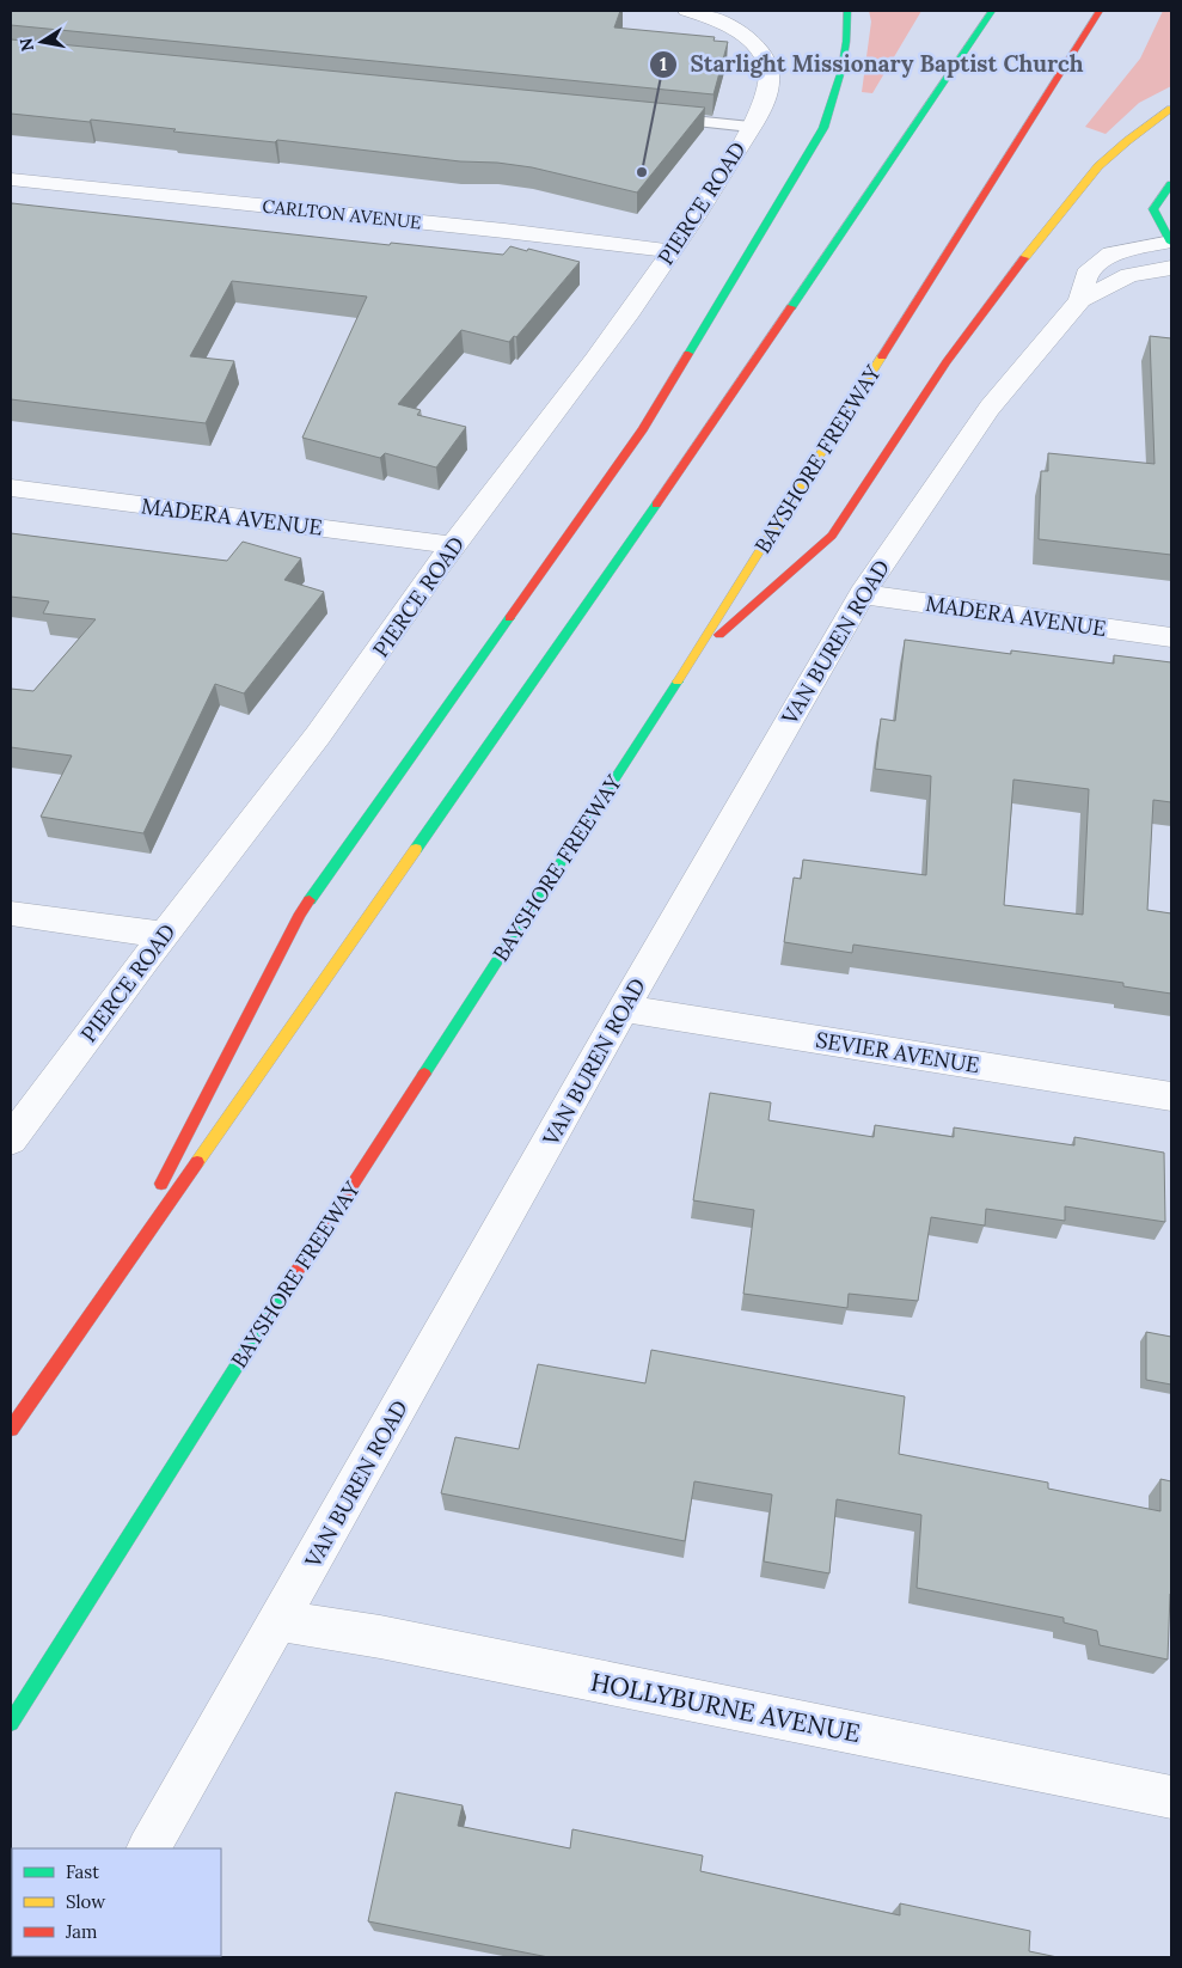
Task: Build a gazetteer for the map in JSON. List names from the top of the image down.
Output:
{
  "streets": {
    "main road": ["BAYSHORE FREEWAY"],
    "street": [
      "PIERCE ROAD",
      "CARLTON AVENUE",
      "MADERA AVENUE",
      "VAN BUREN ROAD",
      "SEVIER AVENUE",
      "HOLLYBURNE AVENUE"
    ]
  },
  "crossings": [
    ["PIERCE ROAD", "CARLTON AVENUE"],
    ["PIERCE ROAD", "MADERA AVENUE"],
    ["MADERA AVENUE", "VAN BUREN ROAD"],
    ["VAN BUREN ROAD", "SEVIER AVENUE"],
    ["VAN BUREN ROAD", "HOLLYBURNE AVENUE"]
  ],
  "places": ["Starlight Missionary Baptist Church"],
  "legend": ["Fast", "Slow", "Jam"],
  "north": "left"
}
